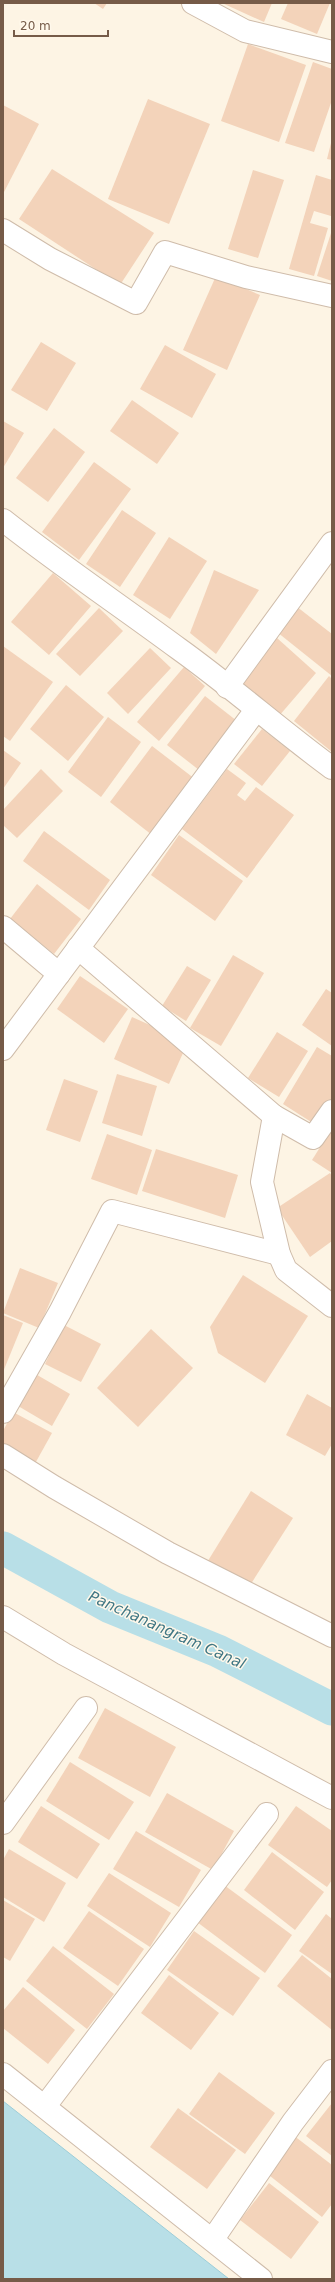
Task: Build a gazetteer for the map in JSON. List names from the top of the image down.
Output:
{
  "water": ["Panchanangram Canal"],
  "scale_bar": "20 m"
}
